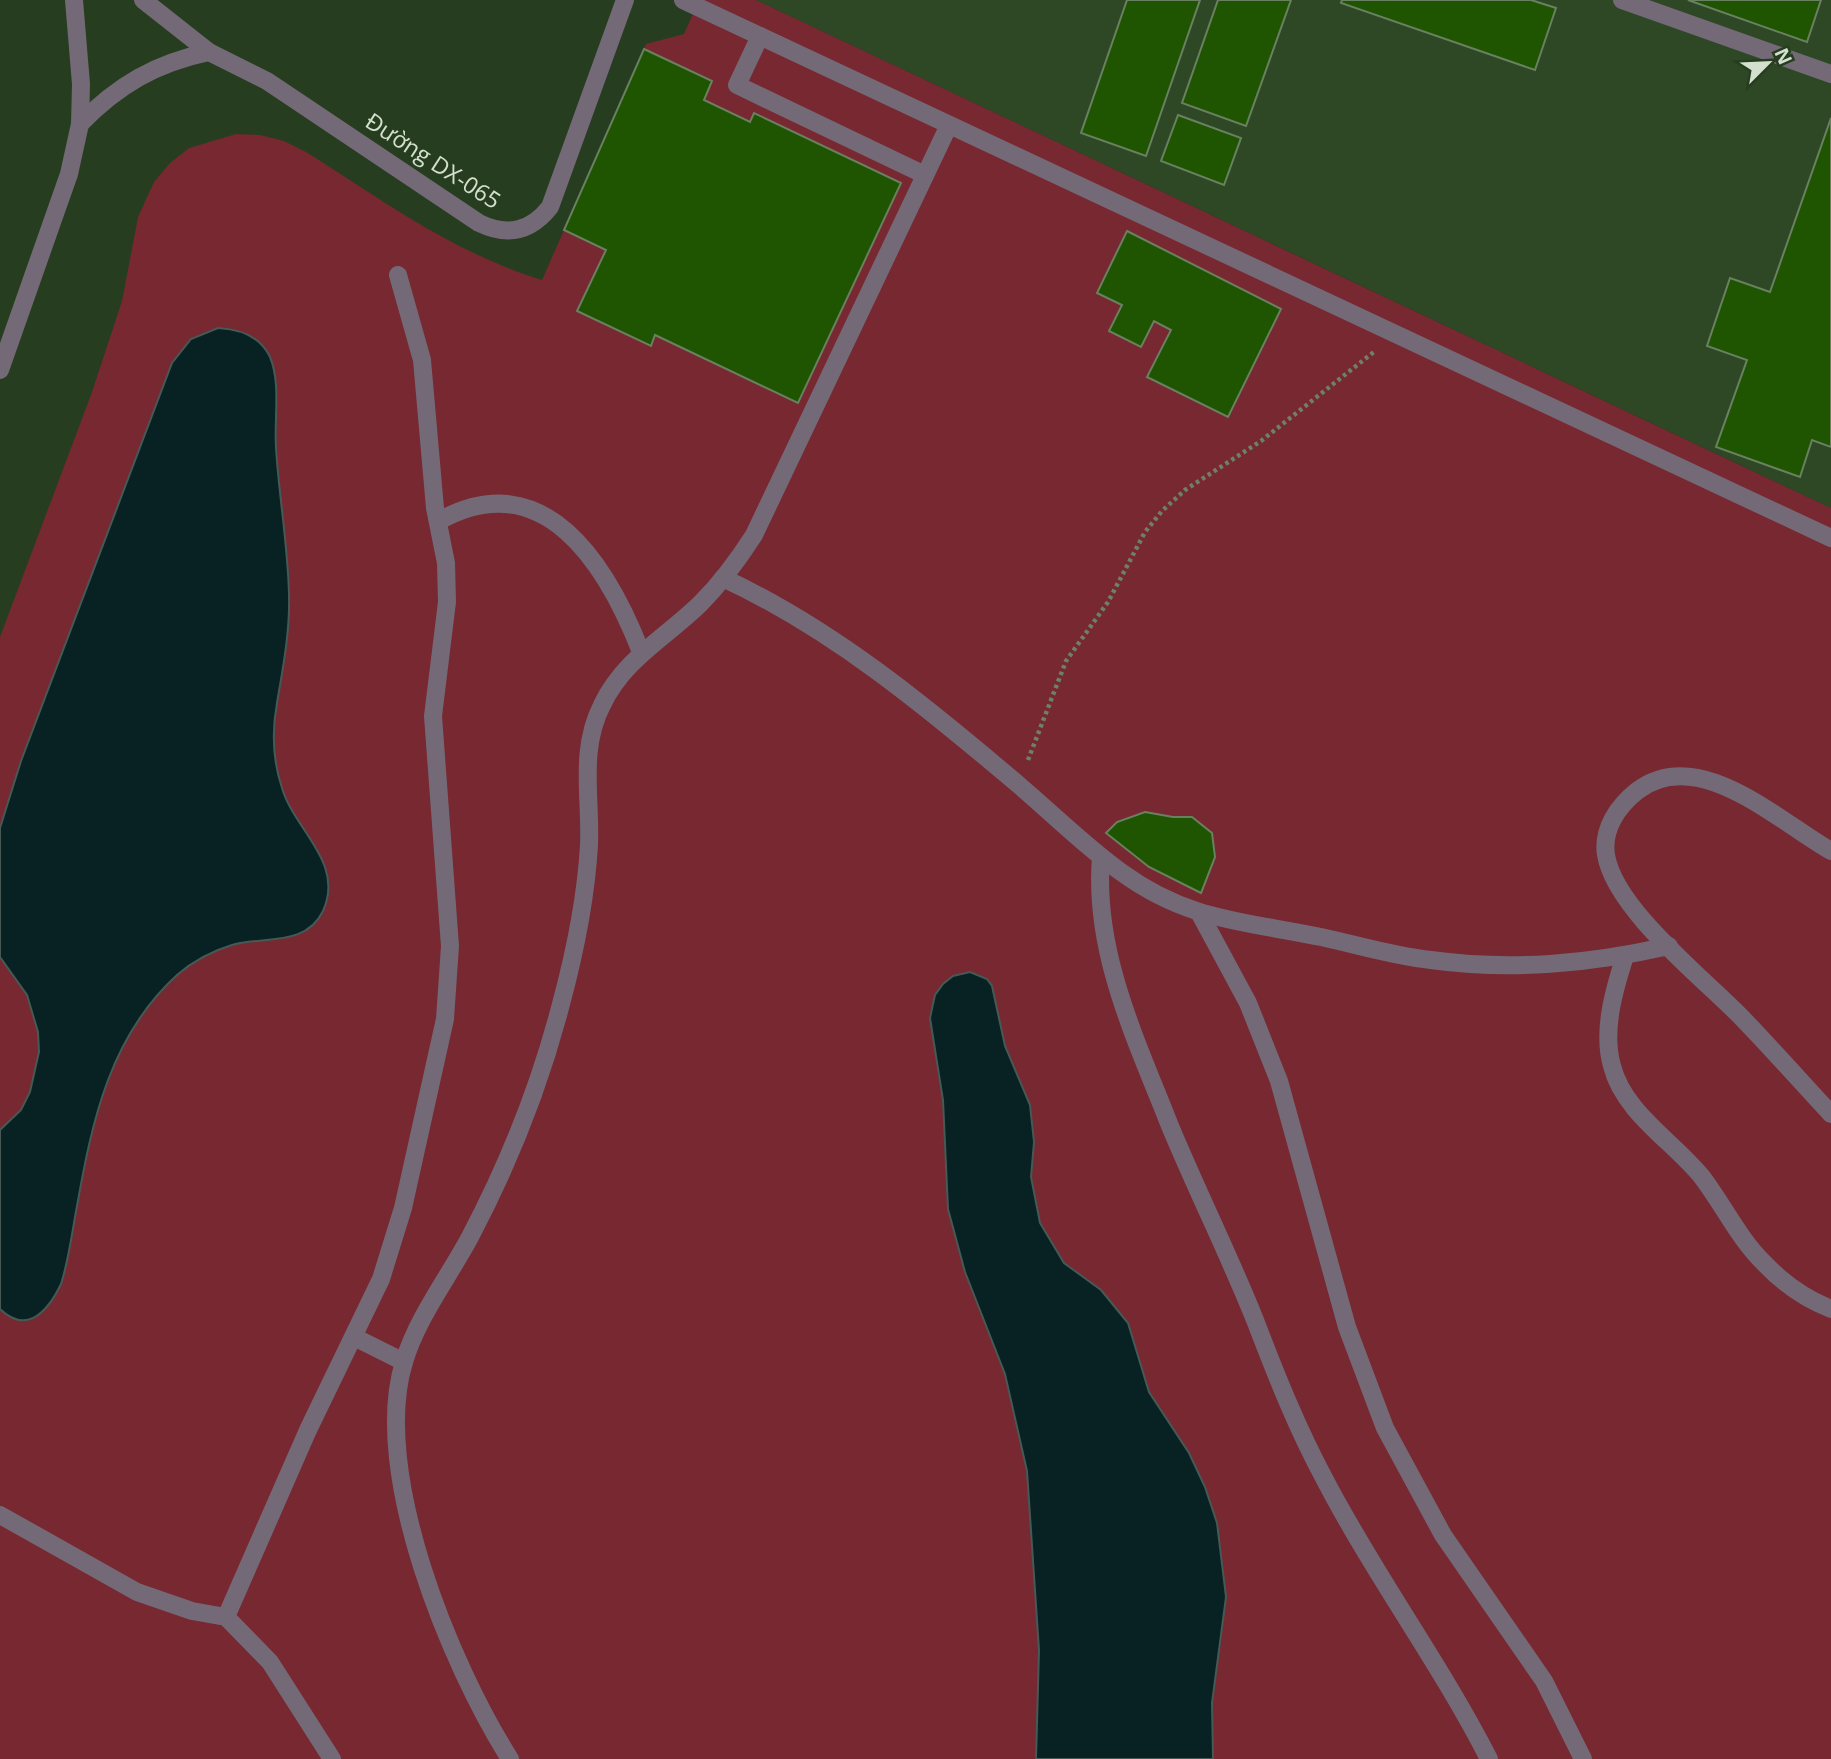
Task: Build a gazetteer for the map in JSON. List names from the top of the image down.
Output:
{
  "streets": {
    "street": ["Đường DX-065"]
  },
  "north": "top right"
}
